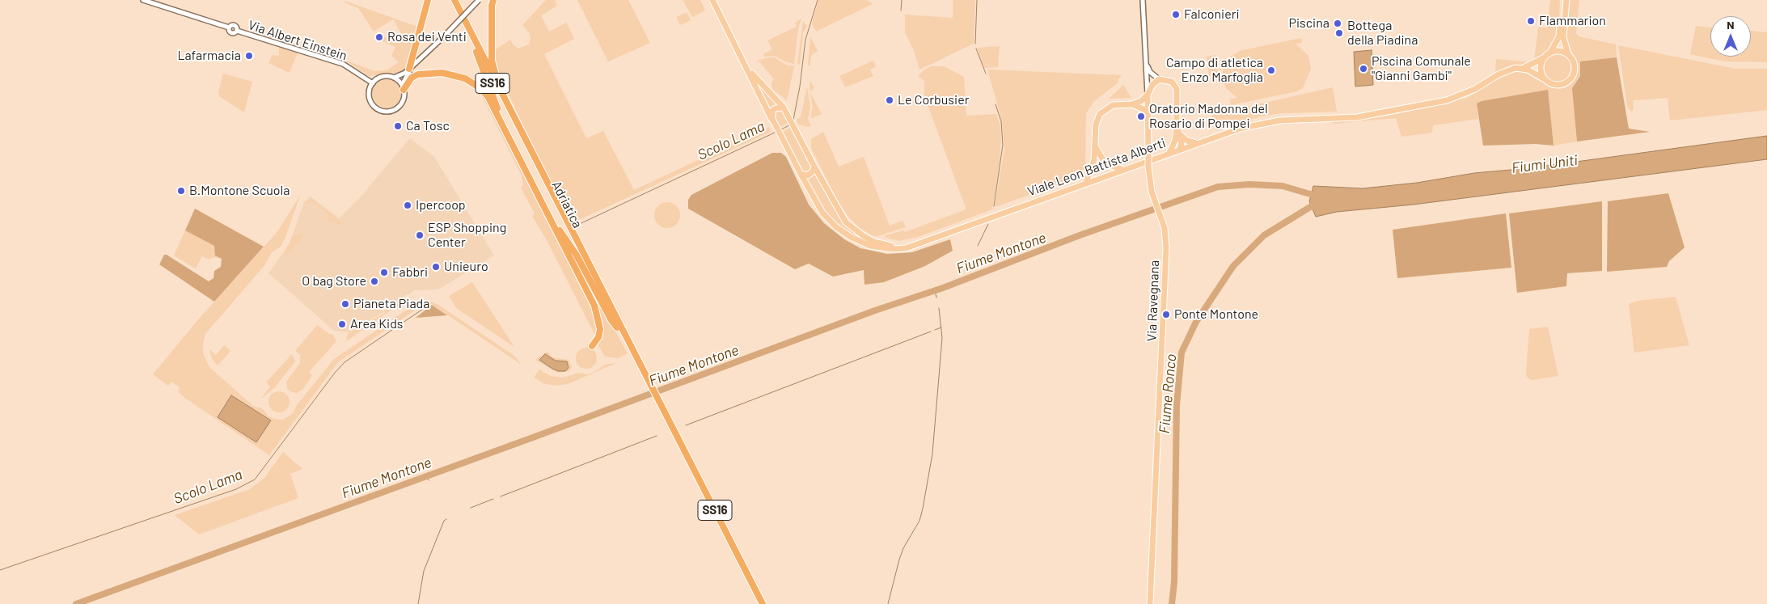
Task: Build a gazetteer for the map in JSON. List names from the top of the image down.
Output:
{
  "streets": {
    "highway": ["SS16", "Adriatica"],
    "main road": ["Viale Leon Battista Alberti", "Via Ravegnana"],
    "street": ["Via Albert Einstein"]
  },
  "crossings": [
    ["Via Albert Einstein", "SS16"],
    ["SS16", "Adriatica"]
  ],
  "water": [
    "Scolo Lama",
    "Fiumi Uniti",
    "Fiume Montone",
    "Fiume Ronco"
  ],
  "places": [
    "Falconieri",
    "Flammarion",
    "Piscina",
    "Bottega della Piadina",
    "Rosa dei Venti",
    "Lafarmacia",
    "Piscina Comunale \"Gianni Gambi\"",
    "Campo di atletica Enzo Marfoglia",
    "Le Corbusier",
    "Oratorio Madonna del Rosario di Pompei",
    "Ca Tosc",
    "B.Montone Scuola",
    "Ipercoop",
    "ESP Shopping Center",
    "Unieuro",
    "Fabbri",
    "O bag Store",
    "Pianeta Piada",
    "Ponte Montone",
    "Area Kids"
  ],
  "north": "top"
}
